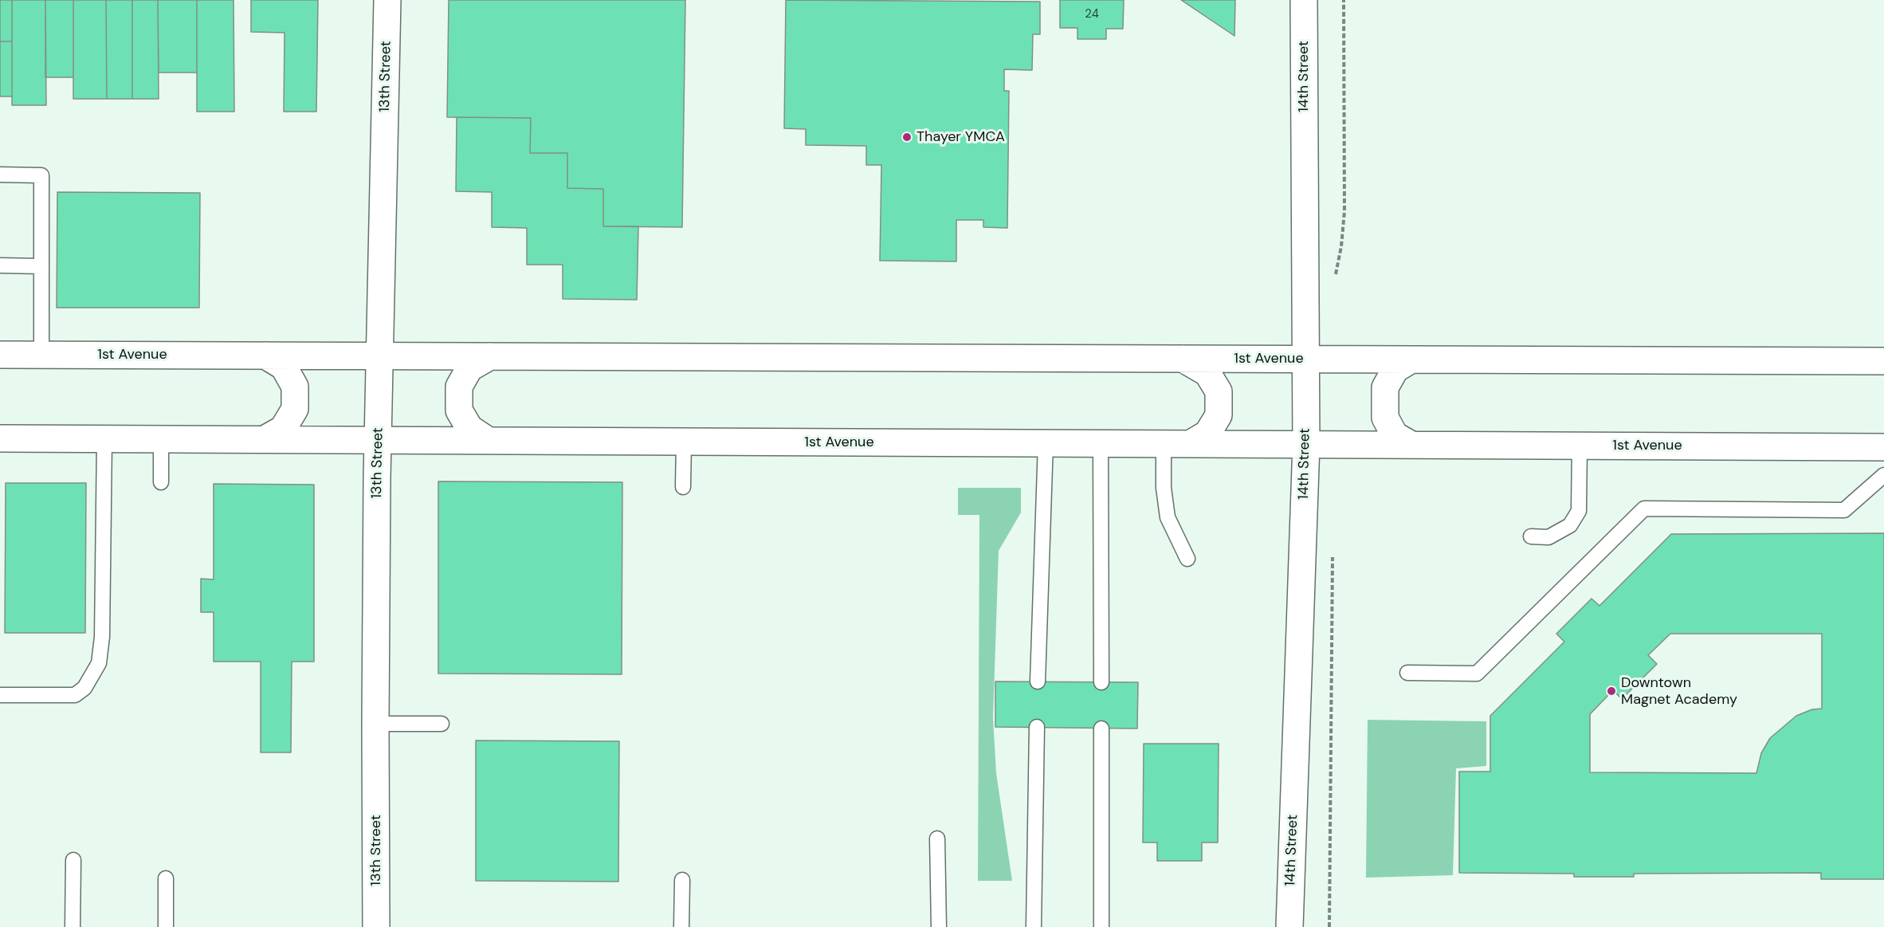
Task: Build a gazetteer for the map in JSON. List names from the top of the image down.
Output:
{
  "streets": {
    "street": ["13th Street", "14th Street", "1st Avenue"]
  },
  "crossings": [
    ["13th Street", "1st Avenue"],
    ["14th Street", "1st Avenue"]
  ],
  "places": ["Thayer YMCA", "Downtown Magnet Academy"],
  "house_numbers": ["24"]
}
